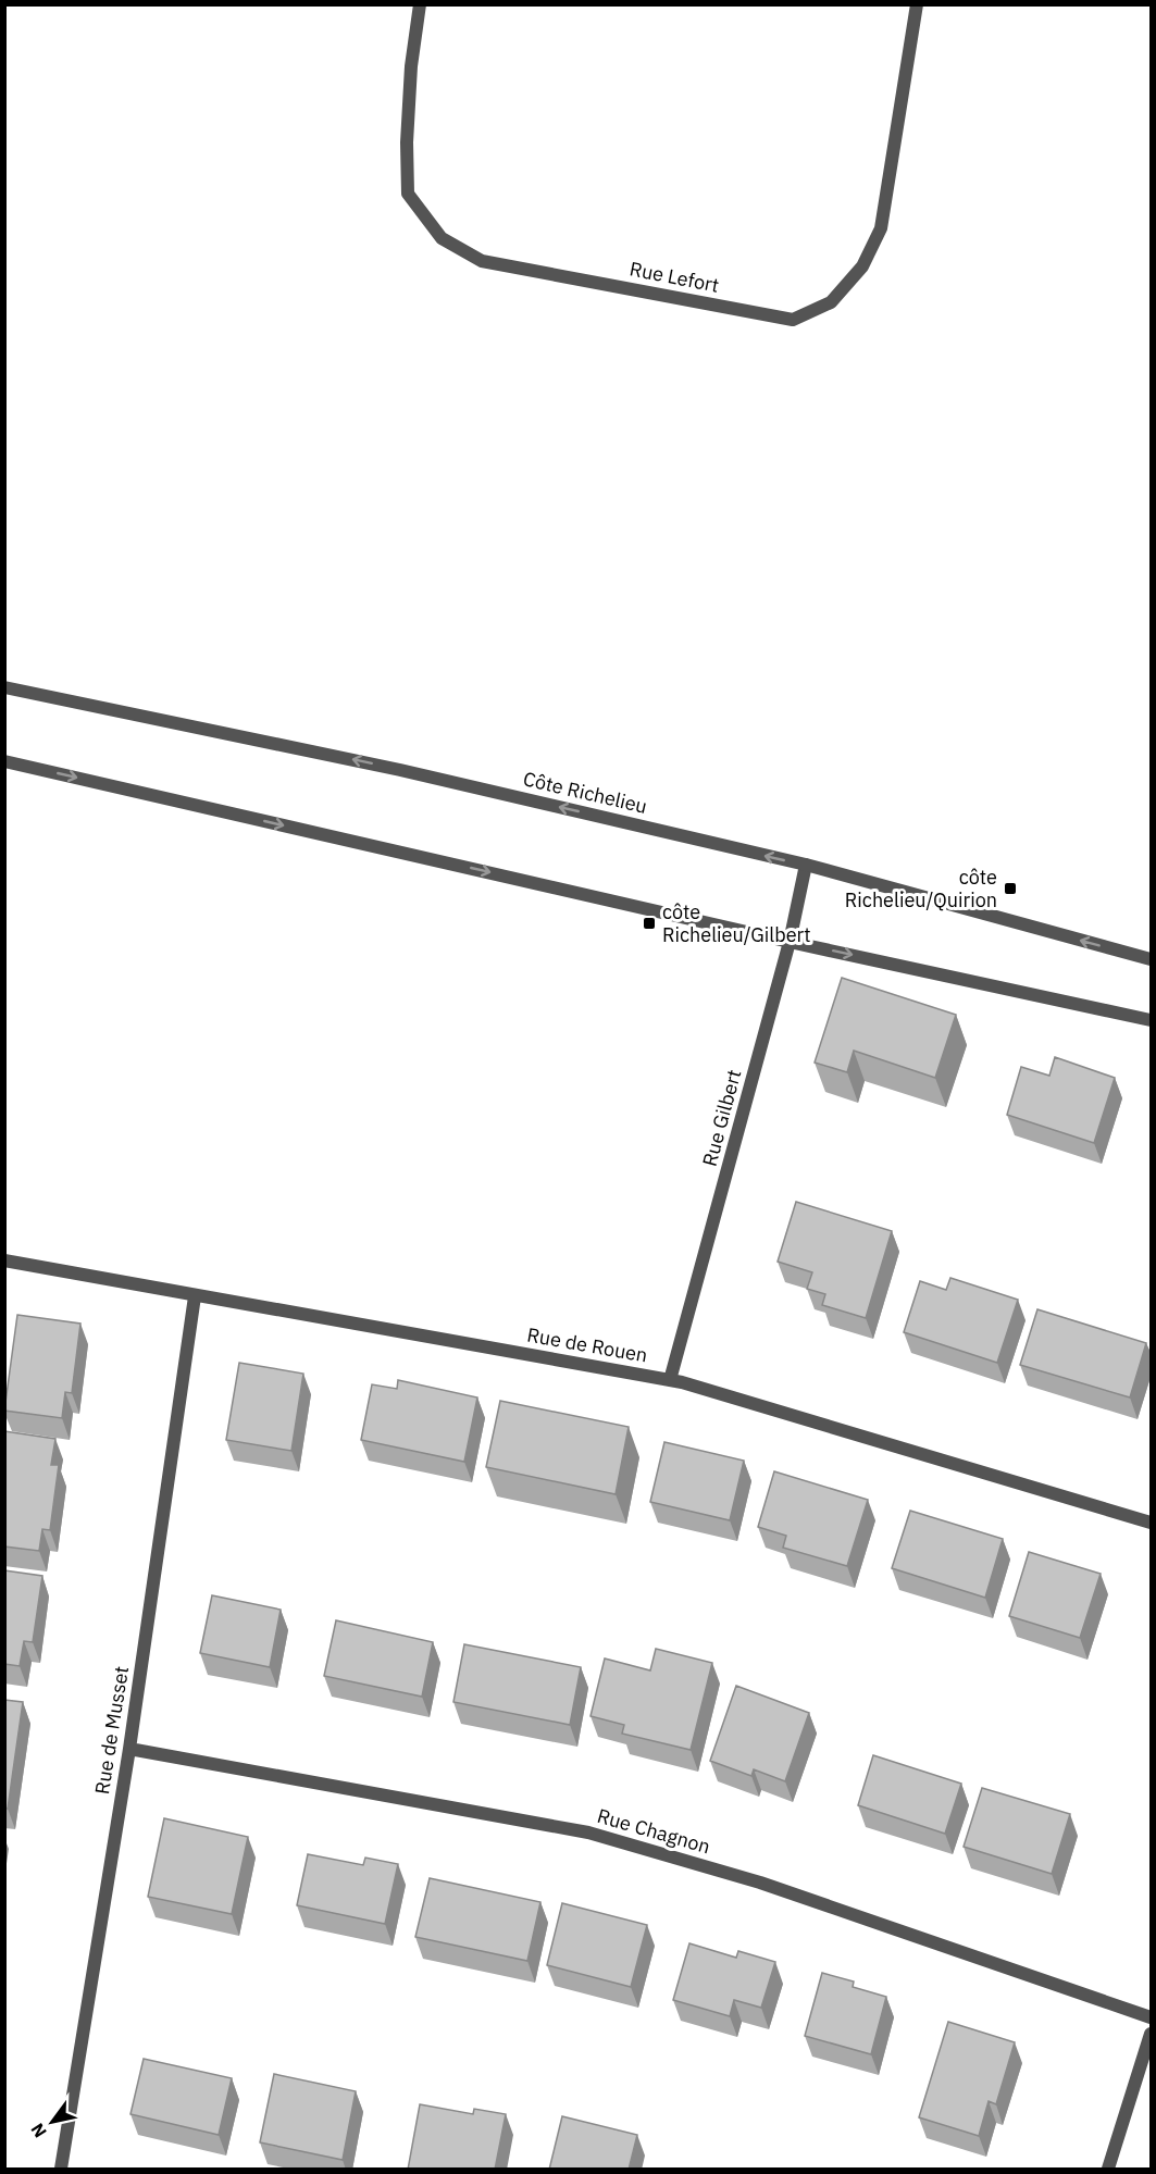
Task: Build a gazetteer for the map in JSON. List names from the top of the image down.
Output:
{
  "streets": {
    "street": [
      "Rue Lefort",
      "Côte Richelieu",
      "Rue Gilbert",
      "Rue de Rouen",
      "Rue de Musset",
      "Rue Chagnon"
    ]
  },
  "crossings": [
    ["Côte Richelieu", "Rue Gilbert"],
    ["Rue Gilbert", "Rue de Rouen"],
    ["Rue de Rouen", "Rue de Musset"],
    ["Rue de Musset", "Rue Chagnon"]
  ],
  "places": {
    "transit": ["côte Richelieu/Quirion", "côte Richelieu/Gilbert"]
  },
  "north": "bottom left"
}
